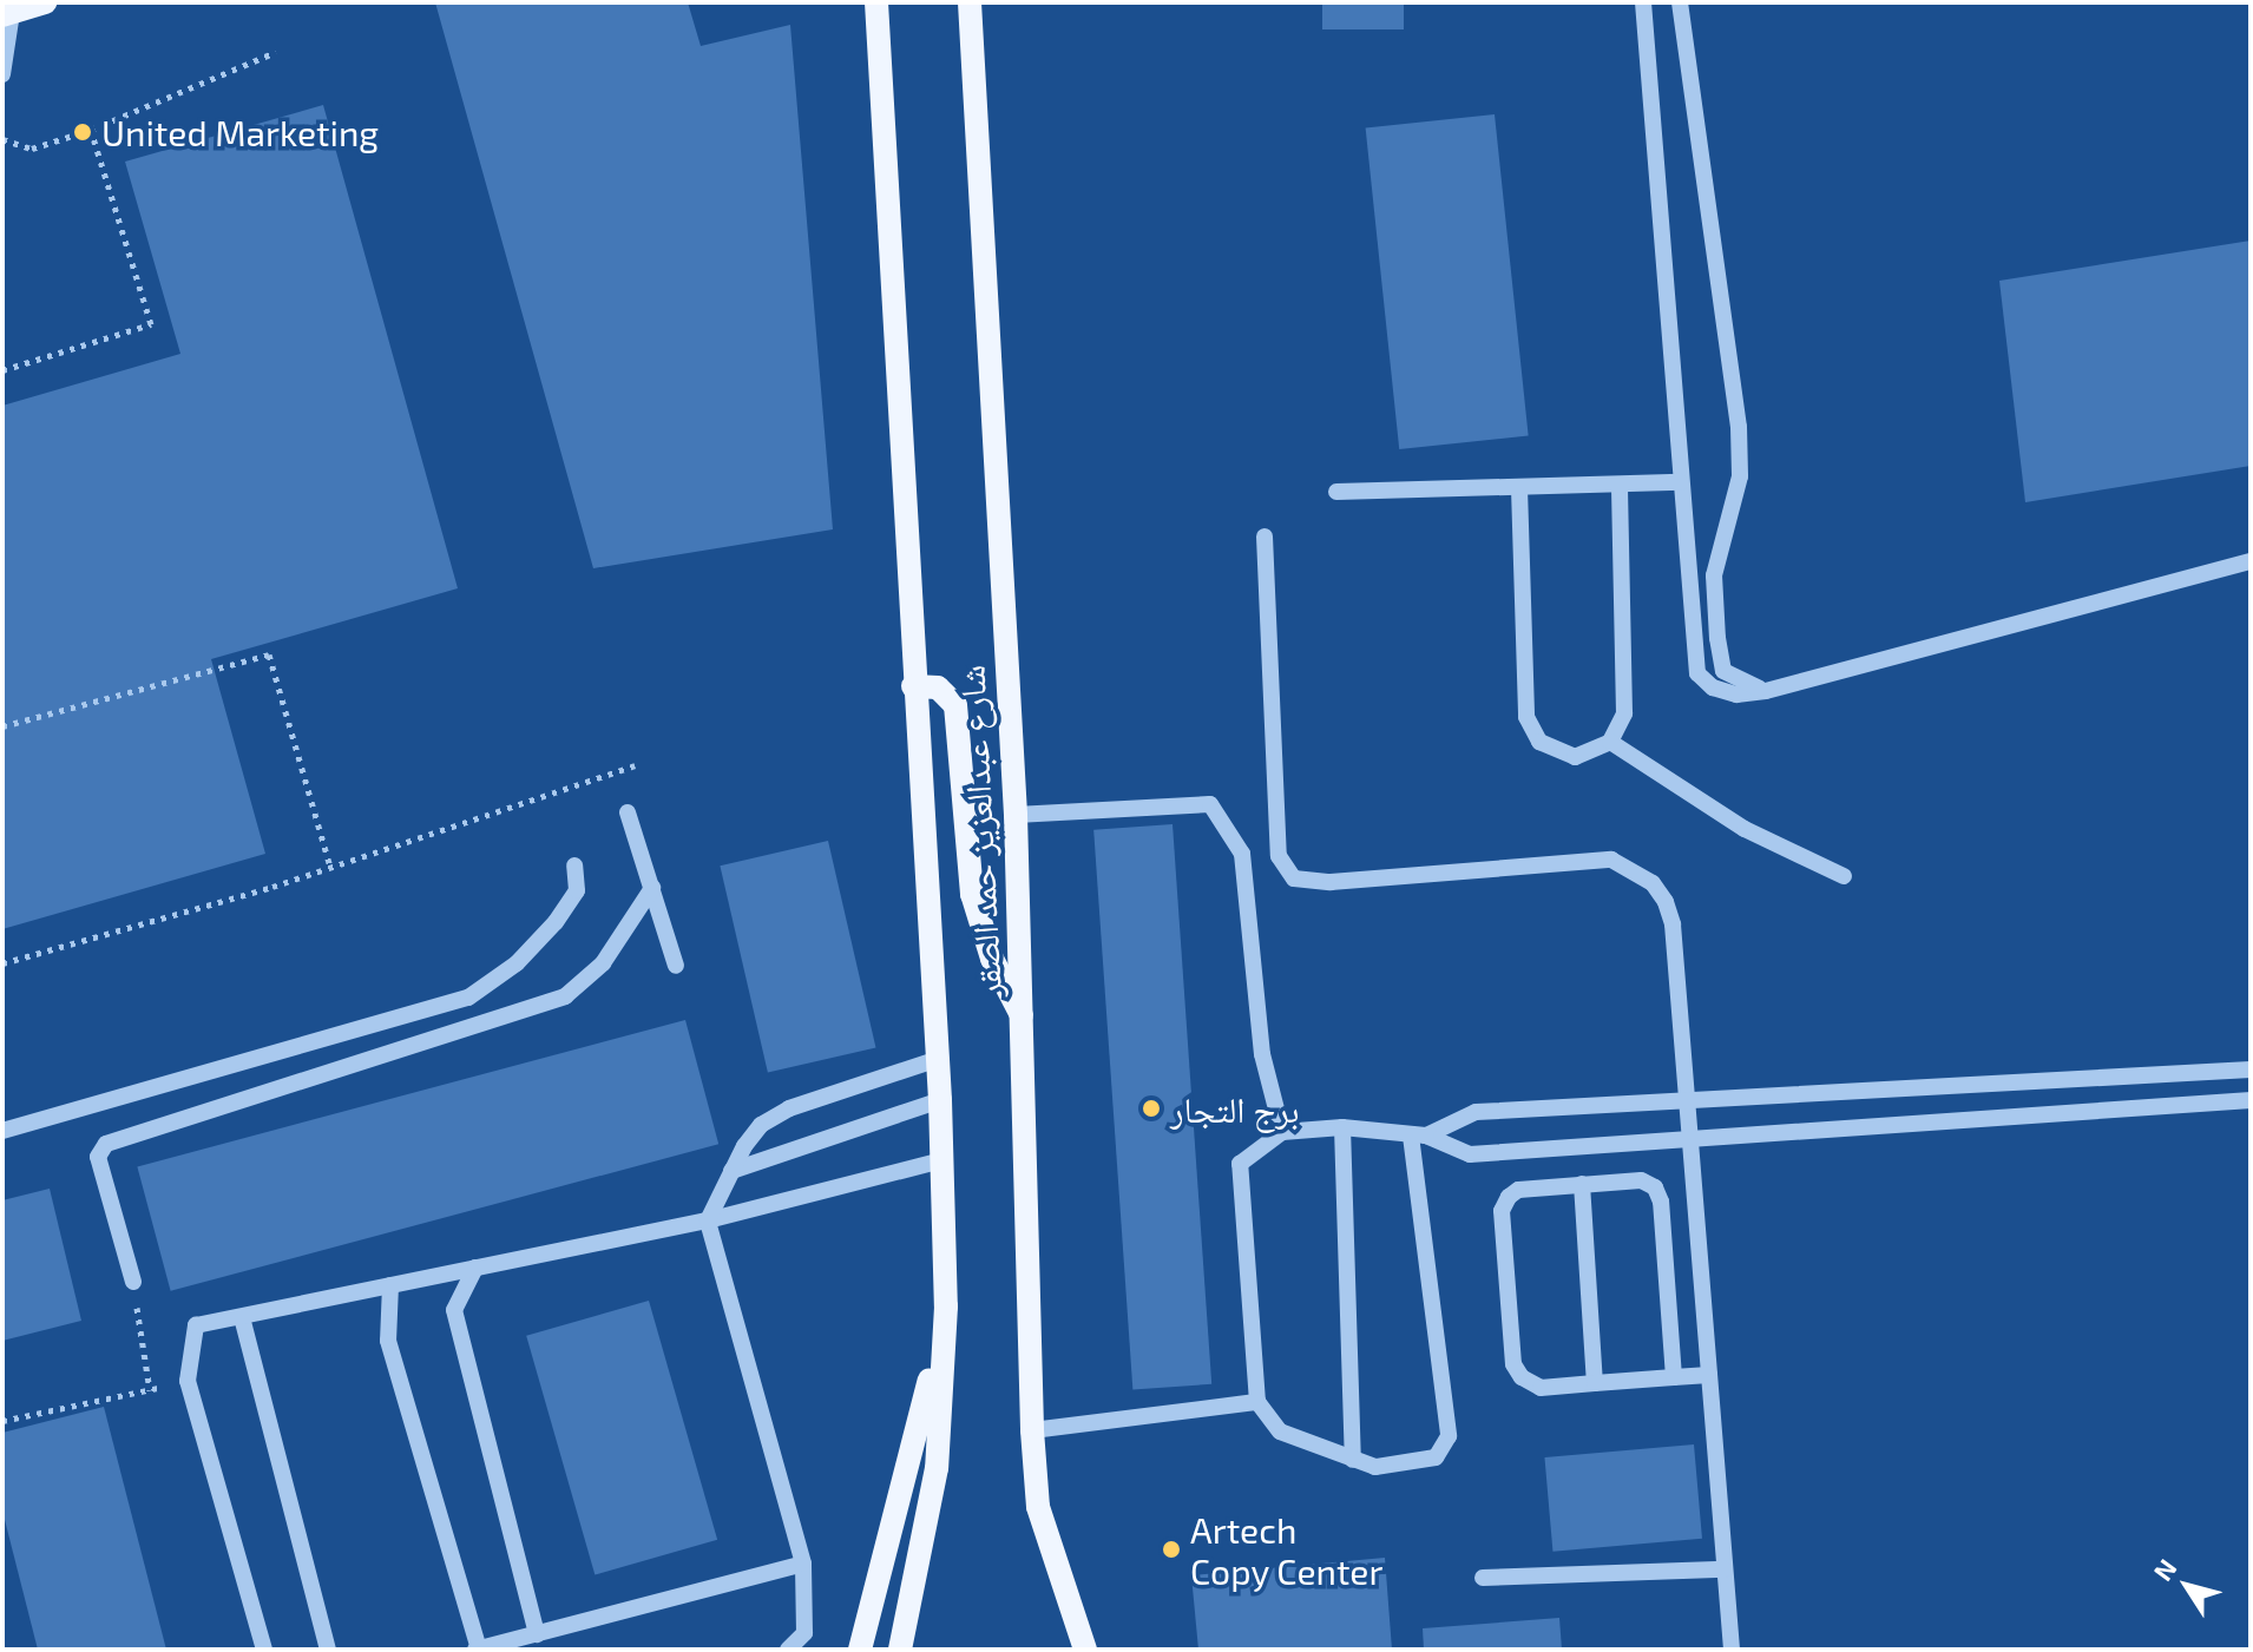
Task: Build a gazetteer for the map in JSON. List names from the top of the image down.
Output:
{
  "streets": {
    "main road": ["شارع عبدالعزيز حمد الصقر"]
  },
  "places": ["United Marketing", "برج التجار", "Artech Copy Center"],
  "north": "top left"
}
